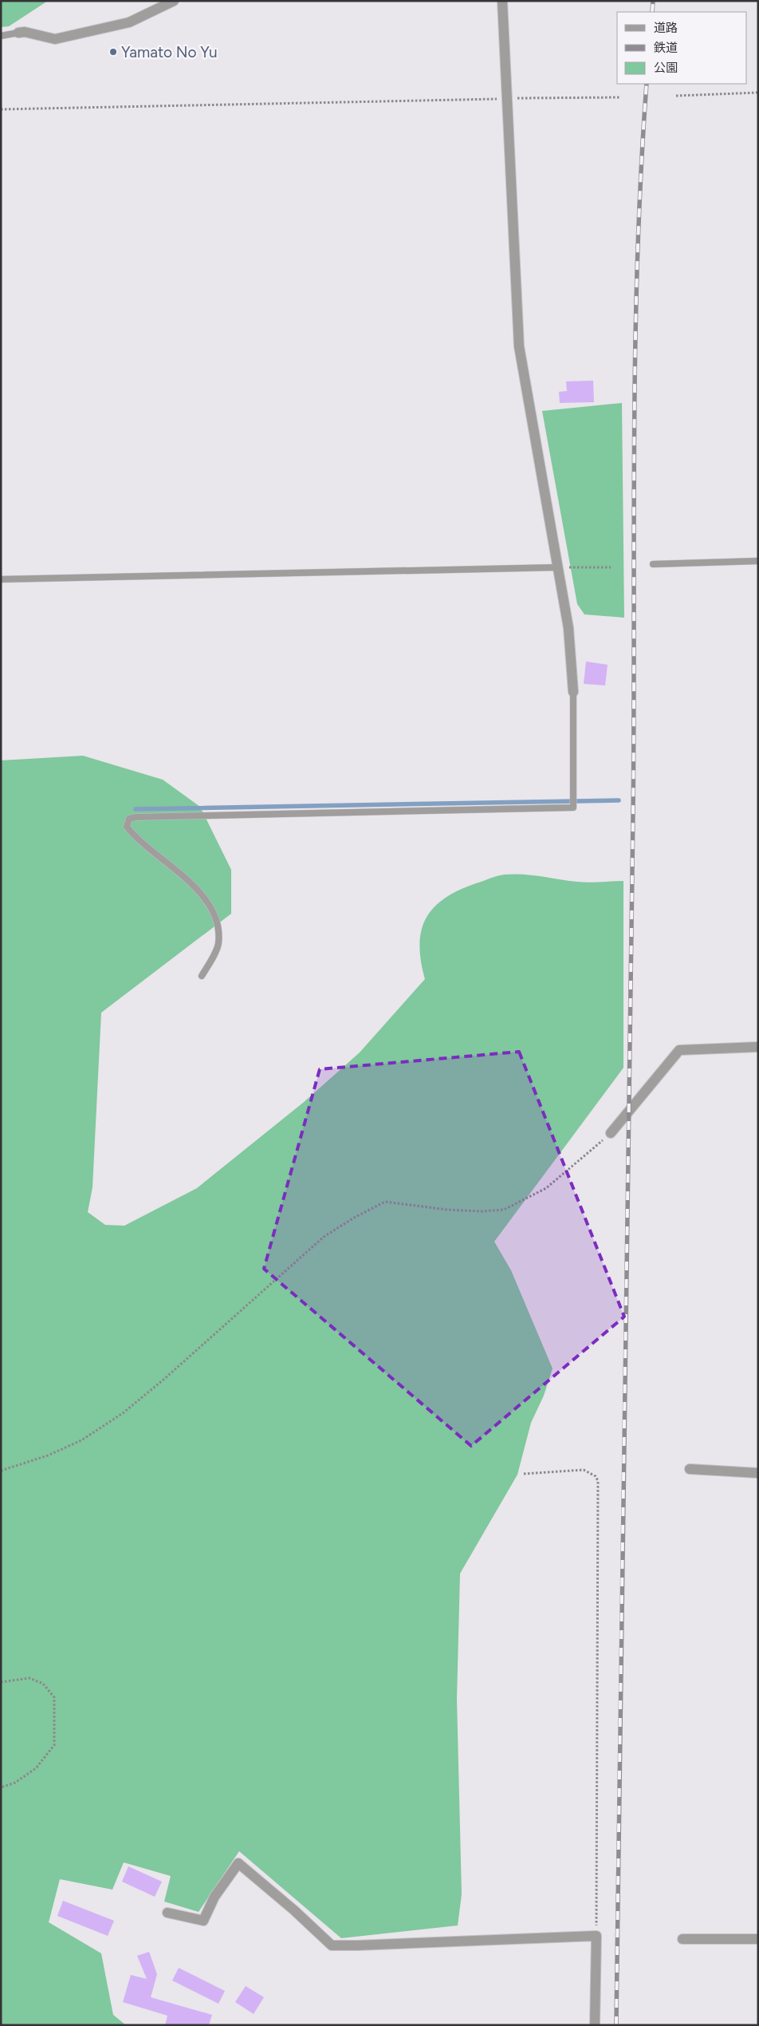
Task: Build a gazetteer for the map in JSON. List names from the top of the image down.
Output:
{
  "places": ["Yamato No Yu"],
  "legend": ["道路", "鉄道", "公園"]
}
